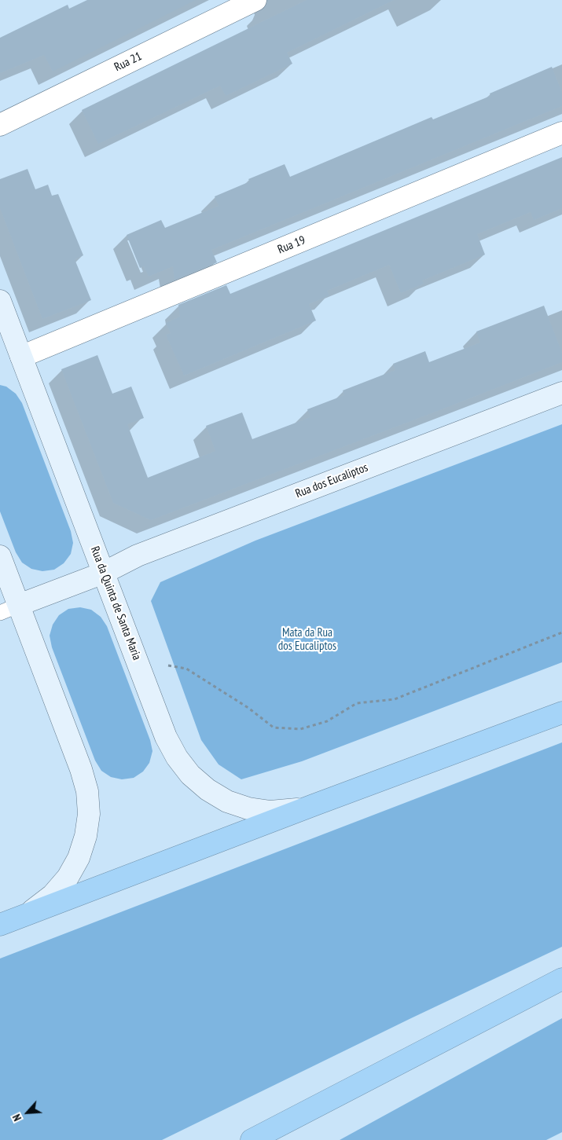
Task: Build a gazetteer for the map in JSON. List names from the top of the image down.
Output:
{
  "streets": {
    "street": [
      "Rua 21",
      "Rua 19",
      "Rua dos Eucaliptos",
      "Rua da Quinta de Santa Maria"
    ]
  },
  "crossings": [
    ["Rua 19", "Rua da Quinta de Santa Maria"],
    ["Rua dos Eucaliptos", "Rua da Quinta de Santa Maria"]
  ],
  "parks": ["Mata da Rua dos Eucaliptos"],
  "north": "bottom left"
}
